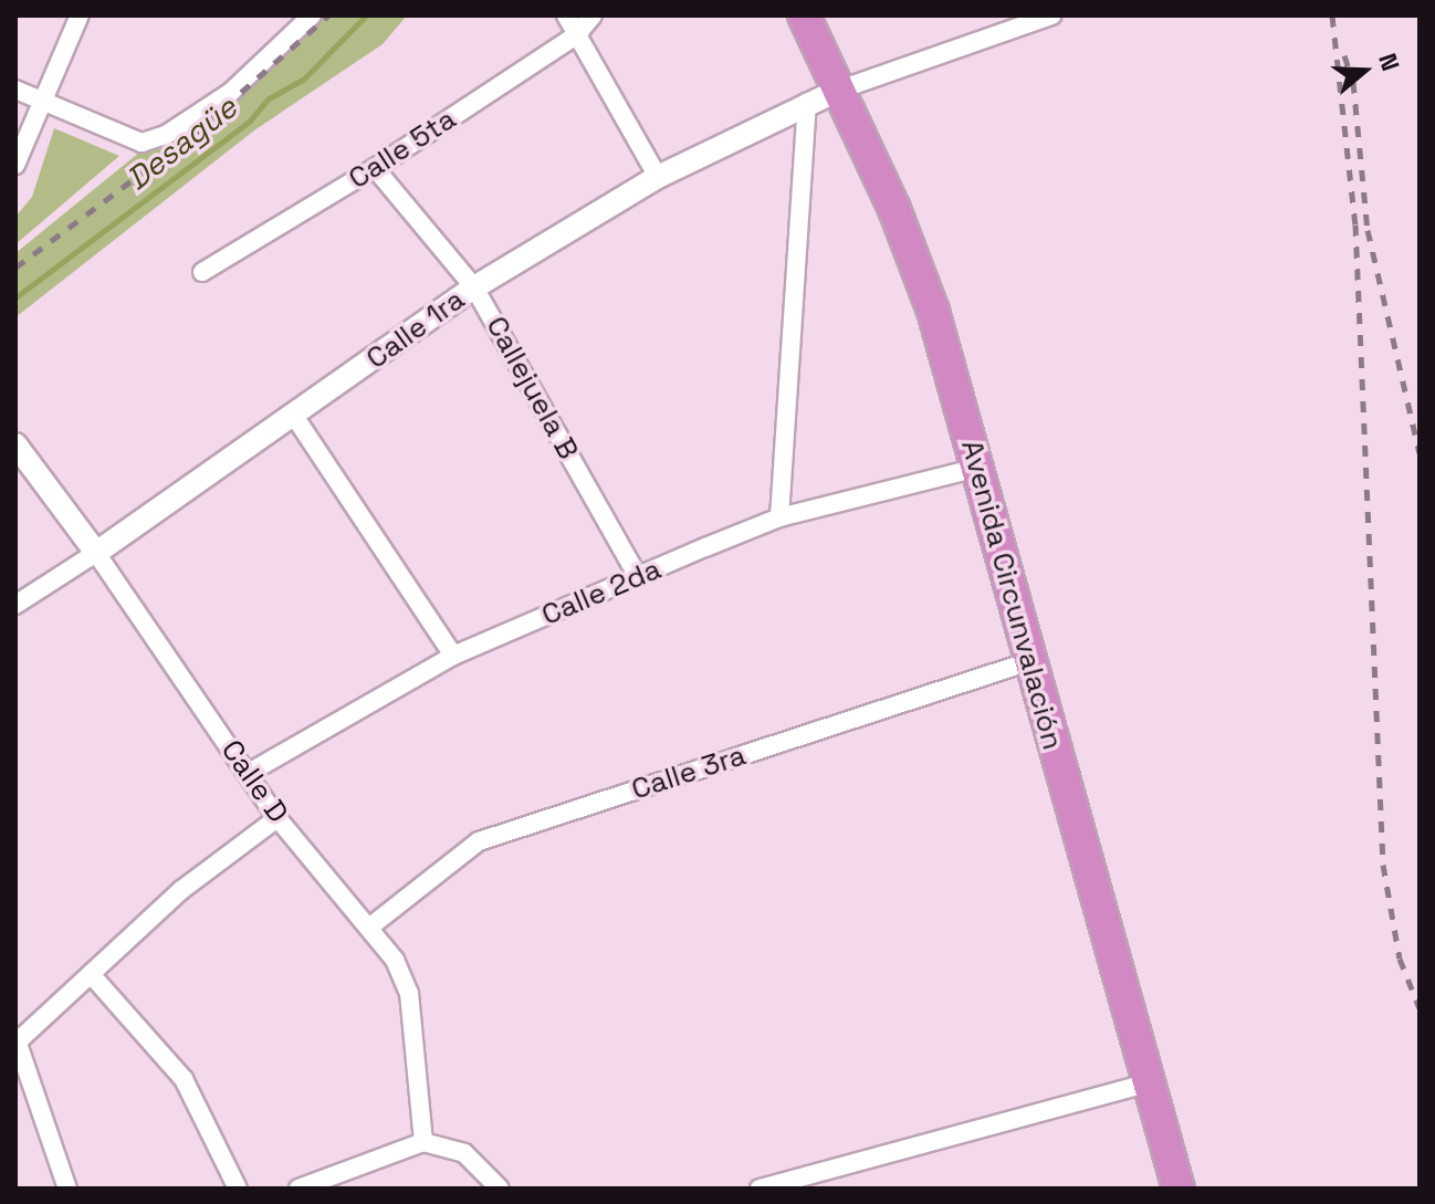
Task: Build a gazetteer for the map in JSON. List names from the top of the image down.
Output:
{
  "streets": {
    "highway": ["Avenida Circunvalación"],
    "street": [
      "Calle 5ta",
      "Calle 1ra",
      "Callejuela B",
      "Calle 2da",
      "Calle 3ra",
      "Calle D"
    ]
  },
  "crossings": [
    ["Calle 5ta", "Callejuela B"],
    ["Calle 1ra", "Callejuela B"],
    ["Calle 1ra", "Avenida Circunvalación"],
    ["Calle 1ra", "Calle D"],
    ["Callejuela B", "Calle 2da"],
    ["Calle 2da", "Avenida Circunvalación"],
    ["Calle 2da", "Calle D"],
    ["Avenida Circunvalación", "Calle 3ra"],
    ["Calle 3ra", "Calle D"]
  ],
  "water": ["Desagüe"],
  "north": "right"
}
